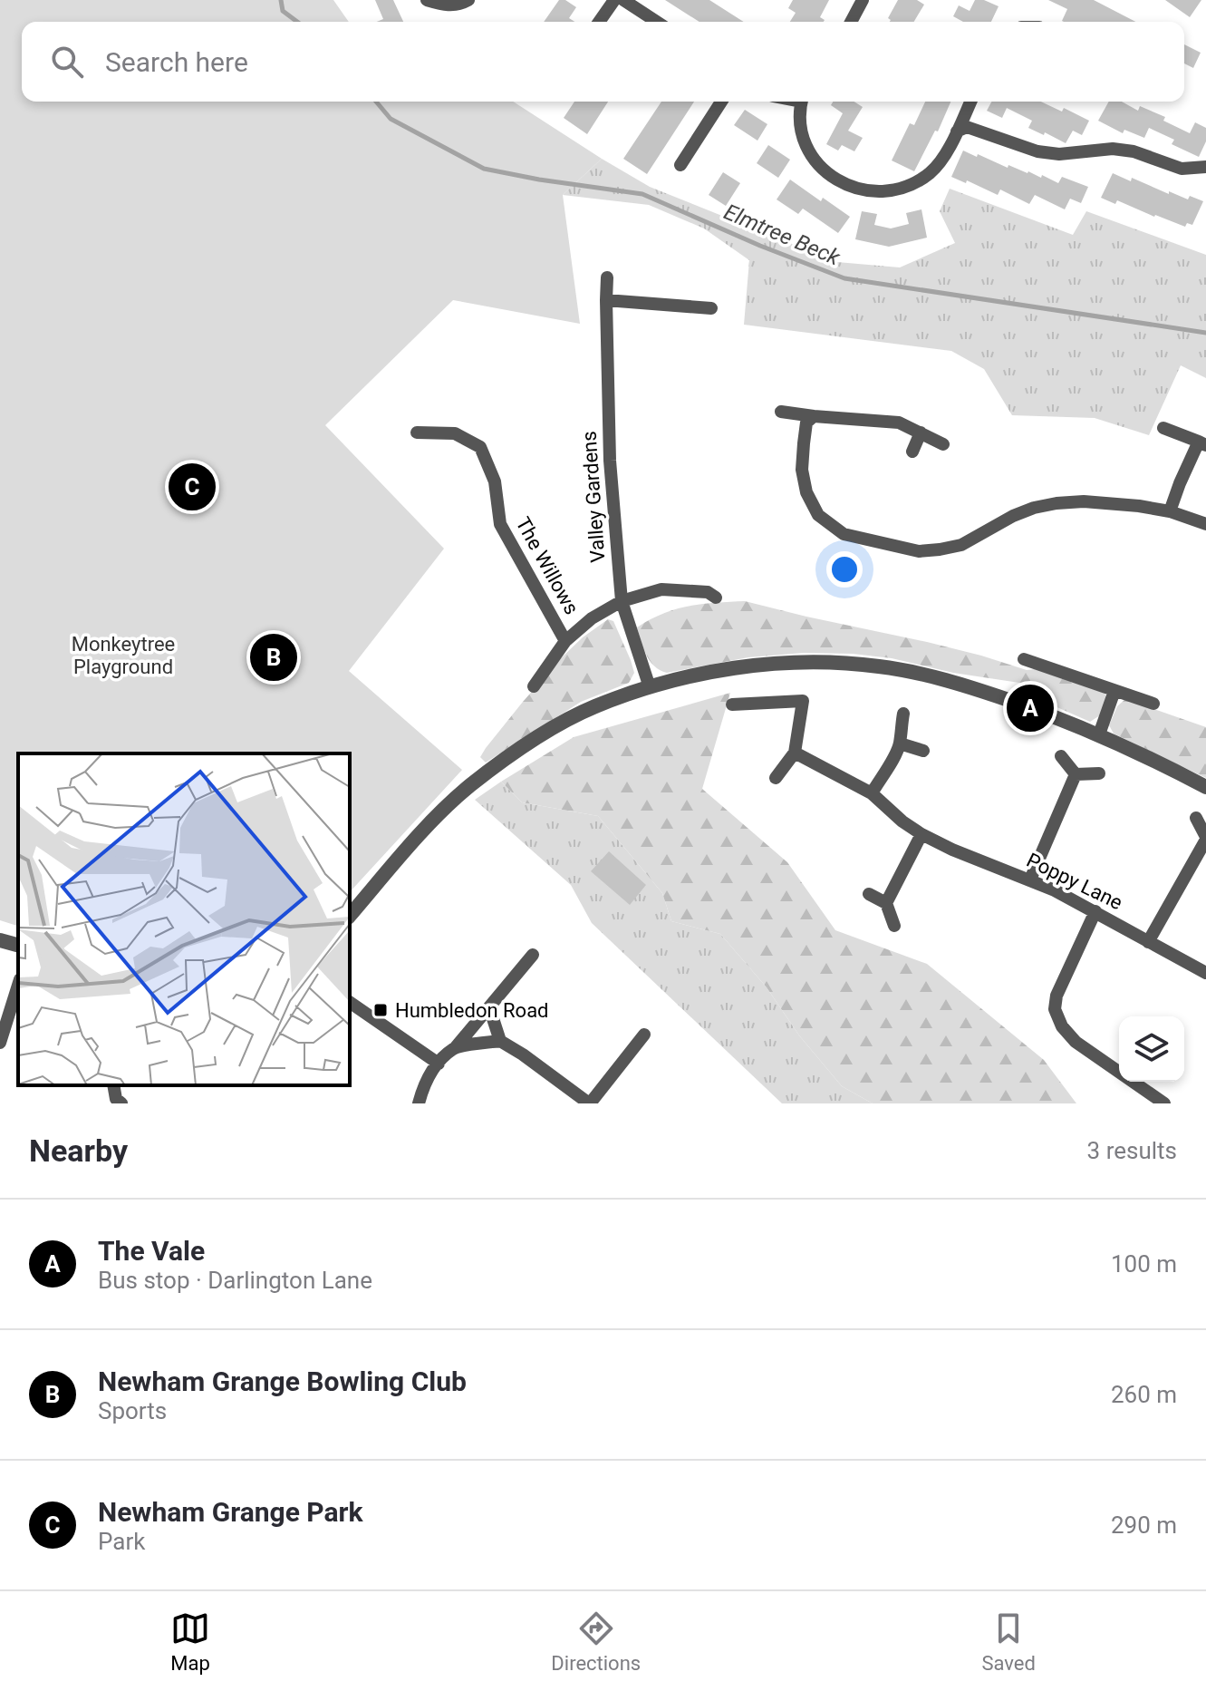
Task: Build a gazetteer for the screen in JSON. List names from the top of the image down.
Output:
{
  "streets": {
    "street": ["Valley Gardens", "The Willows", "Poppy Lane"]
  },
  "water": ["Elmtree Beck"],
  "parks": ["Monkeytree Playground"],
  "places": {
    "transit": ["Humbledon Road"]
  },
  "page": {
    "search": "Search here",
    "pins": ["C", "B", "A"],
    "heading": ["Nearby", "3 results"],
    "list": [
      {
        "mark": "A",
        "name": "The Vale",
        "note": "Bus stop · Darlington Lane",
        "value": "100 m"
      },
      {
        "mark": "B",
        "name": "Newham Grange Bowling Club",
        "note": "Sports",
        "value": "260 m"
      },
      {
        "mark": "C",
        "name": "Newham Grange Park",
        "note": "Park",
        "value": "290 m"
      }
    ],
    "nav": ["Map", "Directions", "Saved"]
  }
}
